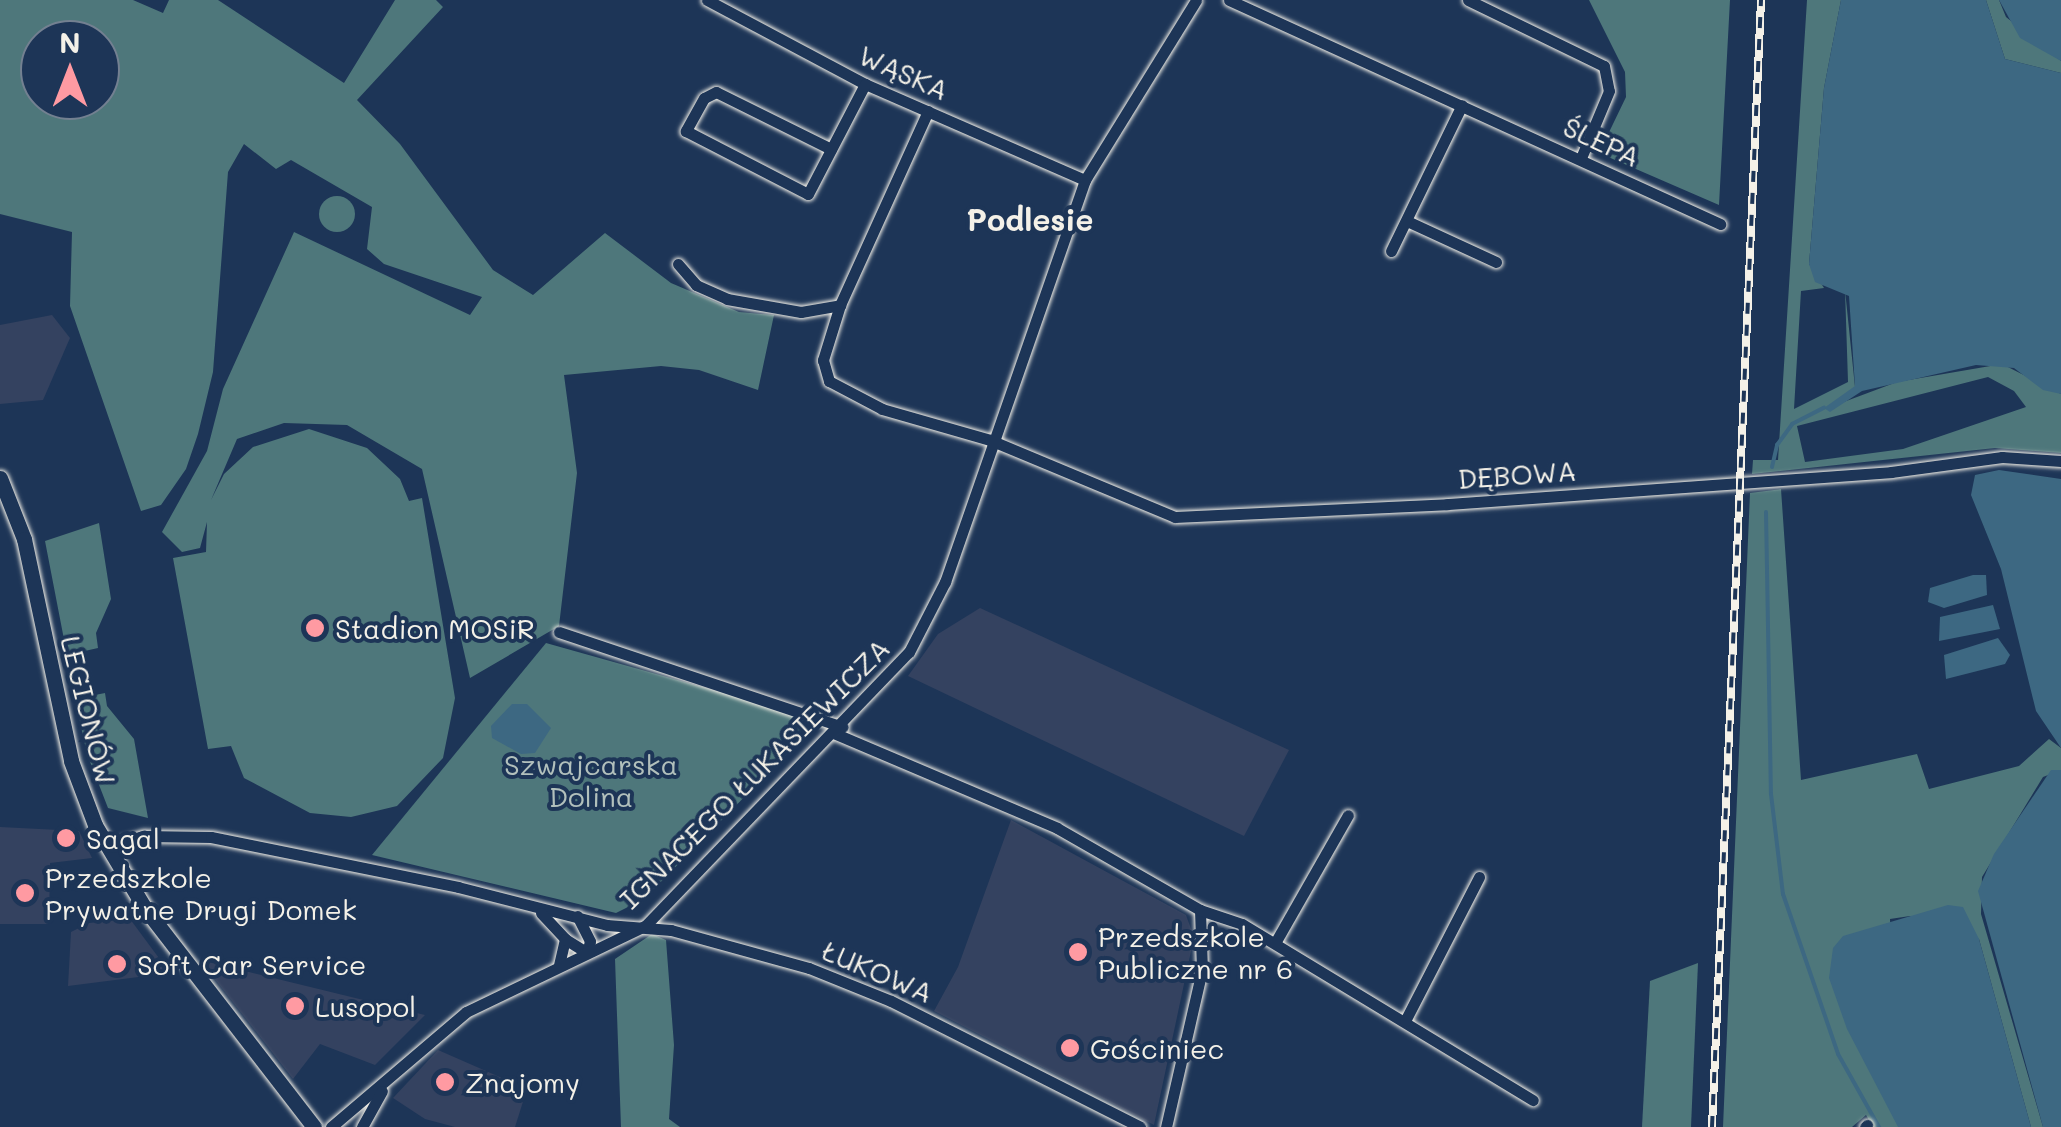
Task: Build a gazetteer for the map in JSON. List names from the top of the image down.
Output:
{
  "streets": {
    "street": [
      "WĄSKA",
      "ŚLEPA",
      "DĘBOWA",
      "LEGIONÓW",
      "IGNACEGO ŁUKASIEWICZA",
      "ŁUKOWA"
    ]
  },
  "crossings": [
    ["WĄSKA", "DĘBOWA"],
    ["WĄSKA", "IGNACEGO ŁUKASIEWICZA"],
    ["DĘBOWA", "IGNACEGO ŁUKASIEWICZA"],
    ["LEGIONÓW", "ŁUKOWA"],
    ["IGNACEGO ŁUKASIEWICZA", "ŁUKOWA"]
  ],
  "districts": ["Podlesie"],
  "parks": ["Szwajcarska Dolina"],
  "places": [
    "Stadion MOSiR",
    "Sagal",
    "Przedszkole Prywatne Drugi Domek",
    "Przedszkole Publiczne nr 6",
    "Soft Car Service",
    "Lusopol",
    "Gościniec",
    "Znajomy"
  ],
  "north": "top"
}
